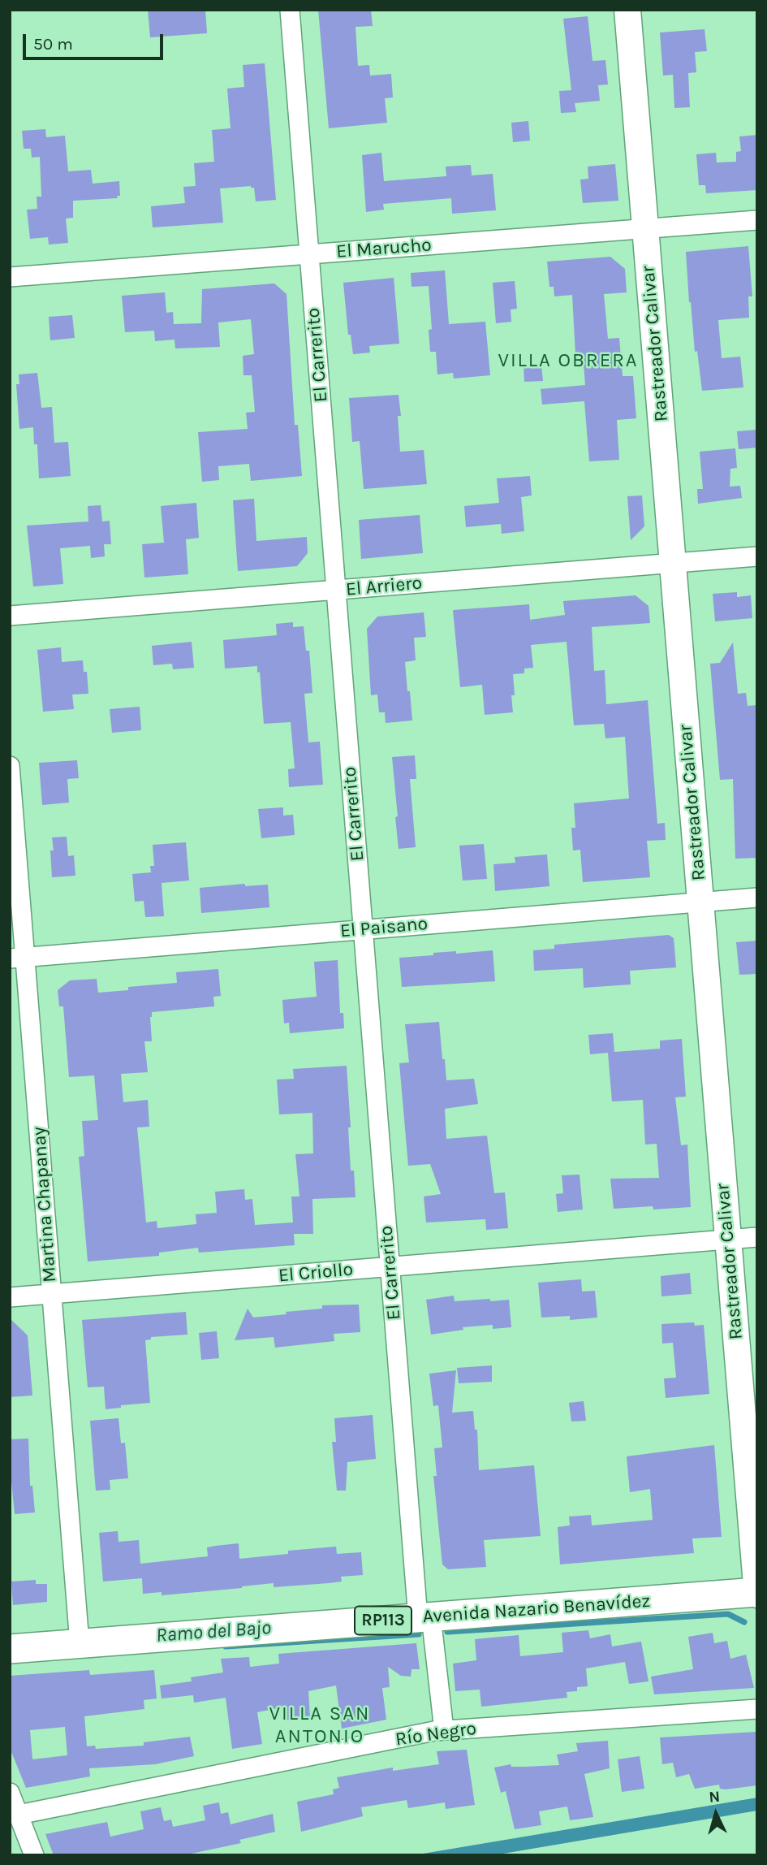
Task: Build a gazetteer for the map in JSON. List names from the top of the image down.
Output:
{
  "streets": {
    "main road": ["Rastreador Calivar", "Avenida Nazario Benavídez", "RP113"],
    "street": [
      "El Marucho",
      "El Carrerito",
      "El Arriero",
      "El Paisano",
      "Martina Chapanay",
      "El Criollo",
      "Río Negro"
    ]
  },
  "crossings": [
    ["El Marucho", "Rastreador Calivar"],
    ["El Marucho", "El Carrerito"],
    ["Rastreador Calivar", "El Arriero"],
    ["Rastreador Calivar", "El Paisano"],
    ["Rastreador Calivar", "El Criollo"],
    ["Rastreador Calivar", "Avenida Nazario Benavídez"],
    ["El Carrerito", "El Arriero"],
    ["El Carrerito", "El Paisano"],
    ["El Carrerito", "El Criollo"],
    ["El Carrerito", "Avenida Nazario Benavídez"],
    ["El Carrerito", "Río Negro"],
    ["El Paisano", "Martina Chapanay"],
    ["Martina Chapanay", "El Criollo"],
    ["Martina Chapanay", "Avenida Nazario Benavídez"]
  ],
  "districts": ["VILLA OBRERA", "VILLA SAN ANTONIO"],
  "water": ["Ramo del Bajo"],
  "scale_bar": "50 m",
  "north": "top"
}
